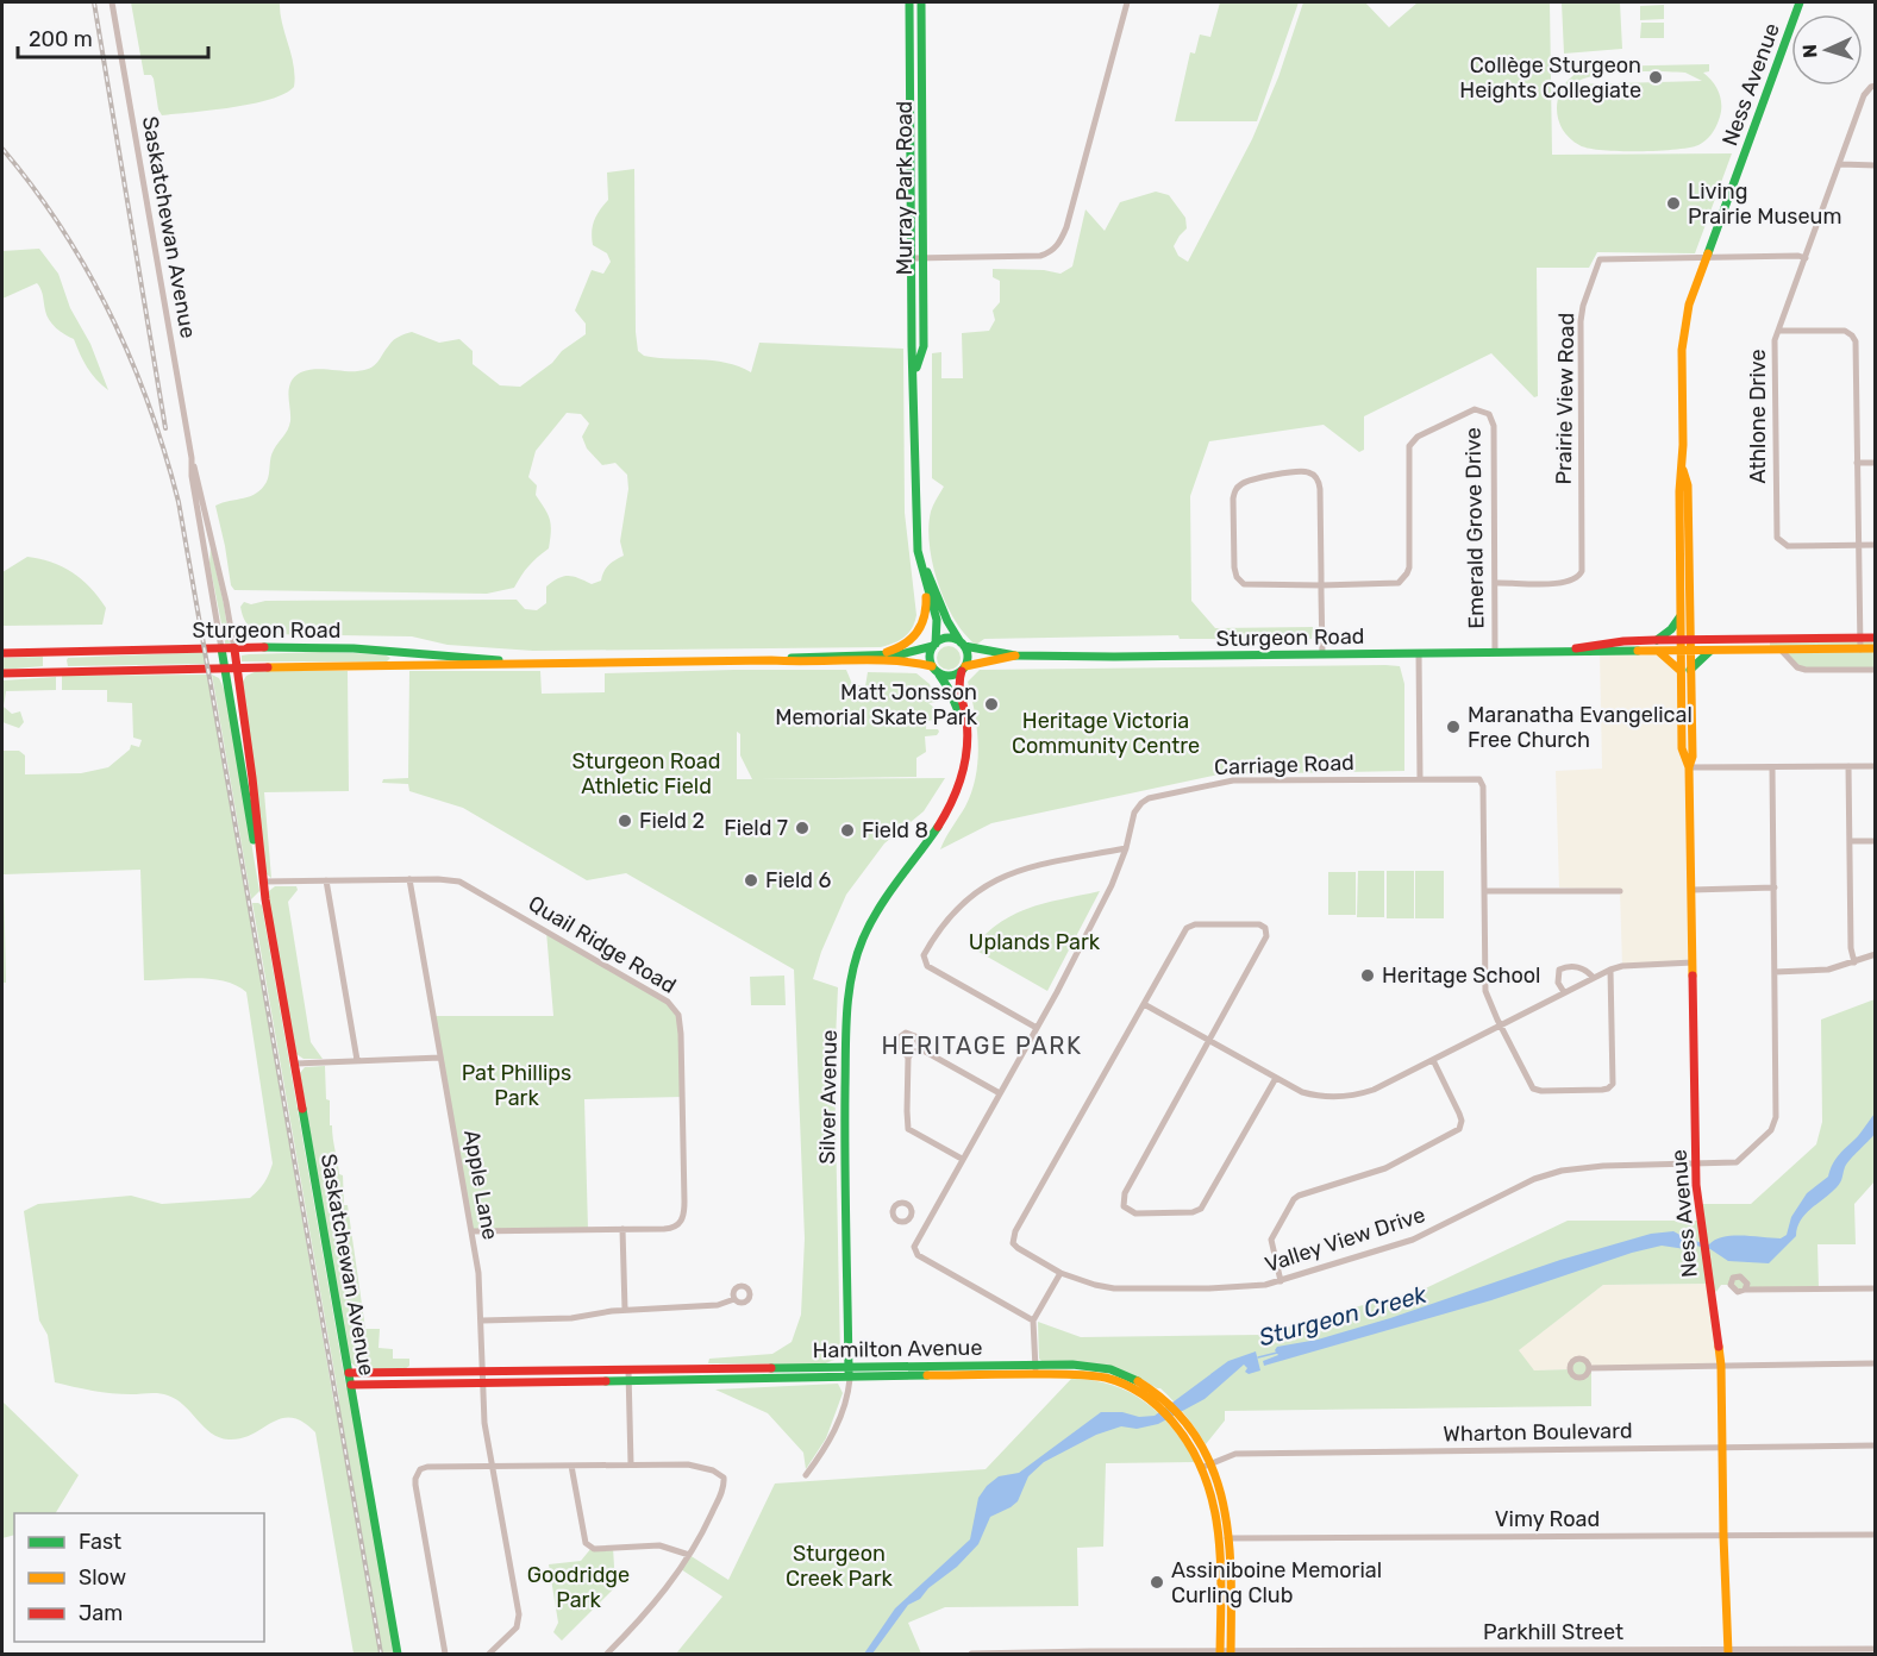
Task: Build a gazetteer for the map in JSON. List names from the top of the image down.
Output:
{
  "streets": {
    "main road": [
      "Ness Avenue",
      "Murray Park Road",
      "Saskatchewan Avenue",
      "Sturgeon Road",
      "Silver Avenue",
      "Hamilton Avenue"
    ],
    "street": [
      "Prairie View Road",
      "Athlone Drive",
      "Emerald Grove Drive",
      "Carriage Road",
      "Quail Ridge Road",
      "Apple Lane",
      "Valley View Drive",
      "Wharton Boulevard",
      "Vimy Road",
      "Parkhill Street"
    ]
  },
  "crossings": [
    ["Ness Avenue", "Prairie View Road"],
    ["Ness Avenue", "Sturgeon Road"],
    ["Ness Avenue", "Valley View Drive"],
    ["Ness Avenue", "Wharton Boulevard"],
    ["Ness Avenue", "Vimy Road"],
    ["Ness Avenue", "Parkhill Street"],
    ["Murray Park Road", "Sturgeon Road"],
    ["Murray Park Road", "Silver Avenue"],
    ["Saskatchewan Avenue", "Sturgeon Road"],
    ["Saskatchewan Avenue", "Quail Ridge Road"],
    ["Saskatchewan Avenue", "Hamilton Avenue"],
    ["Prairie View Road", "Athlone Drive"],
    ["Prairie View Road", "Emerald Grove Drive"],
    ["Emerald Grove Drive", "Sturgeon Road"],
    ["Sturgeon Road", "Silver Avenue"],
    ["Quail Ridge Road", "Apple Lane"],
    ["Silver Avenue", "Hamilton Avenue"],
    ["Apple Lane", "Hamilton Avenue"],
    ["Hamilton Avenue", "Wharton Boulevard"],
    ["Hamilton Avenue", "Vimy Road"],
    ["Hamilton Avenue", "Parkhill Street"]
  ],
  "districts": ["HERITAGE PARK"],
  "water": ["Sturgeon Creek"],
  "parks": [
    "Heritage Victoria Community Centre",
    "Sturgeon Road Athletic Field",
    "Uplands Park",
    "Pat Phillips Park",
    "Sturgeon Creek Park",
    "Goodridge Park"
  ],
  "places": [
    "Collège Sturgeon Heights Collegiate",
    "Living Prairie Museum",
    "Matt Jonsson Memorial Skate Park",
    "Maranatha Evangelical Free Church",
    "Field 2",
    "Field 7",
    "Field 8",
    "Field 6",
    "Heritage School",
    "Assiniboine Memorial Curling Club"
  ],
  "legend": ["Fast", "Slow", "Jam"],
  "scale_bar": "200 m",
  "north": "left"
}
